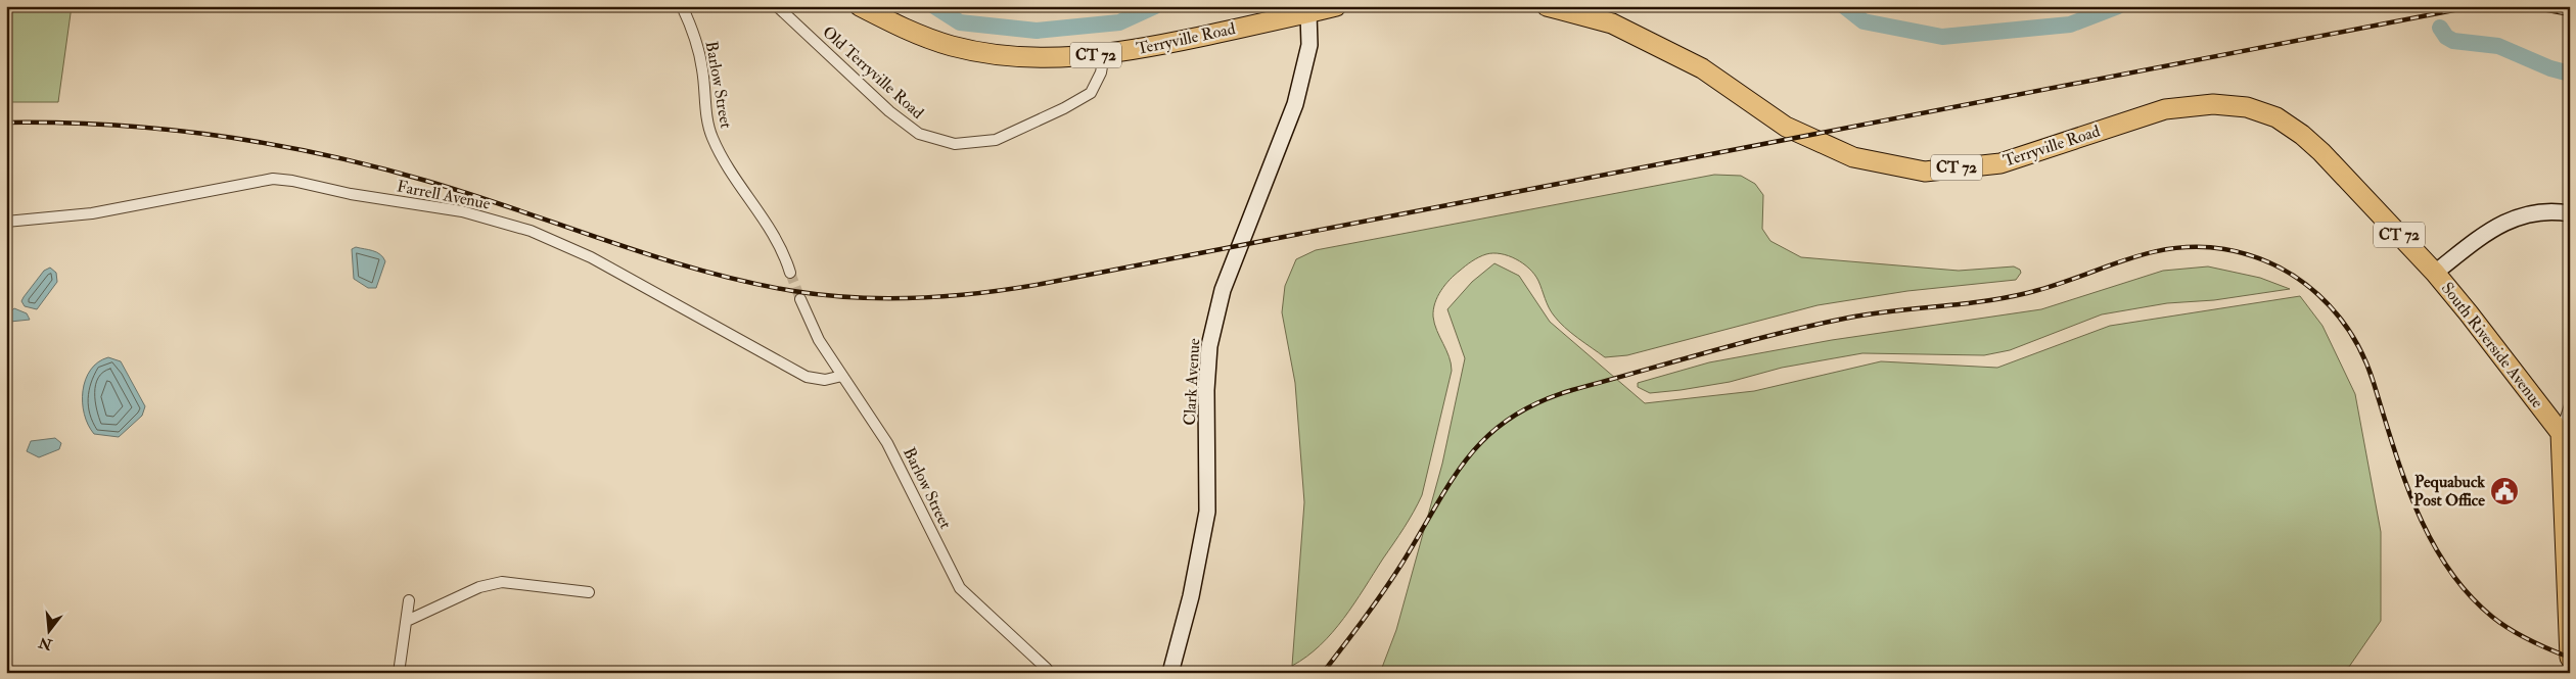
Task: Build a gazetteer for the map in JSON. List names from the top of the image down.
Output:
{
  "streets": {
    "highway": ["Terryville Road", "CT 72", "South Riverside Avenue"],
    "main road": ["Clark Avenue"],
    "street": ["Old Terryville Road", "Barlow Street", "Farrell Avenue"]
  },
  "crossings": [
    ["Terryville Road", "Old Terryville Road"],
    ["Terryville Road", "South Riverside Avenue"],
    ["Terryville Road", "Clark Avenue"],
    ["Barlow Street", "Farrell Avenue"]
  ],
  "places": {
    "public building": ["Pequabuck Post Office"]
  },
  "north": "bottom"
}
